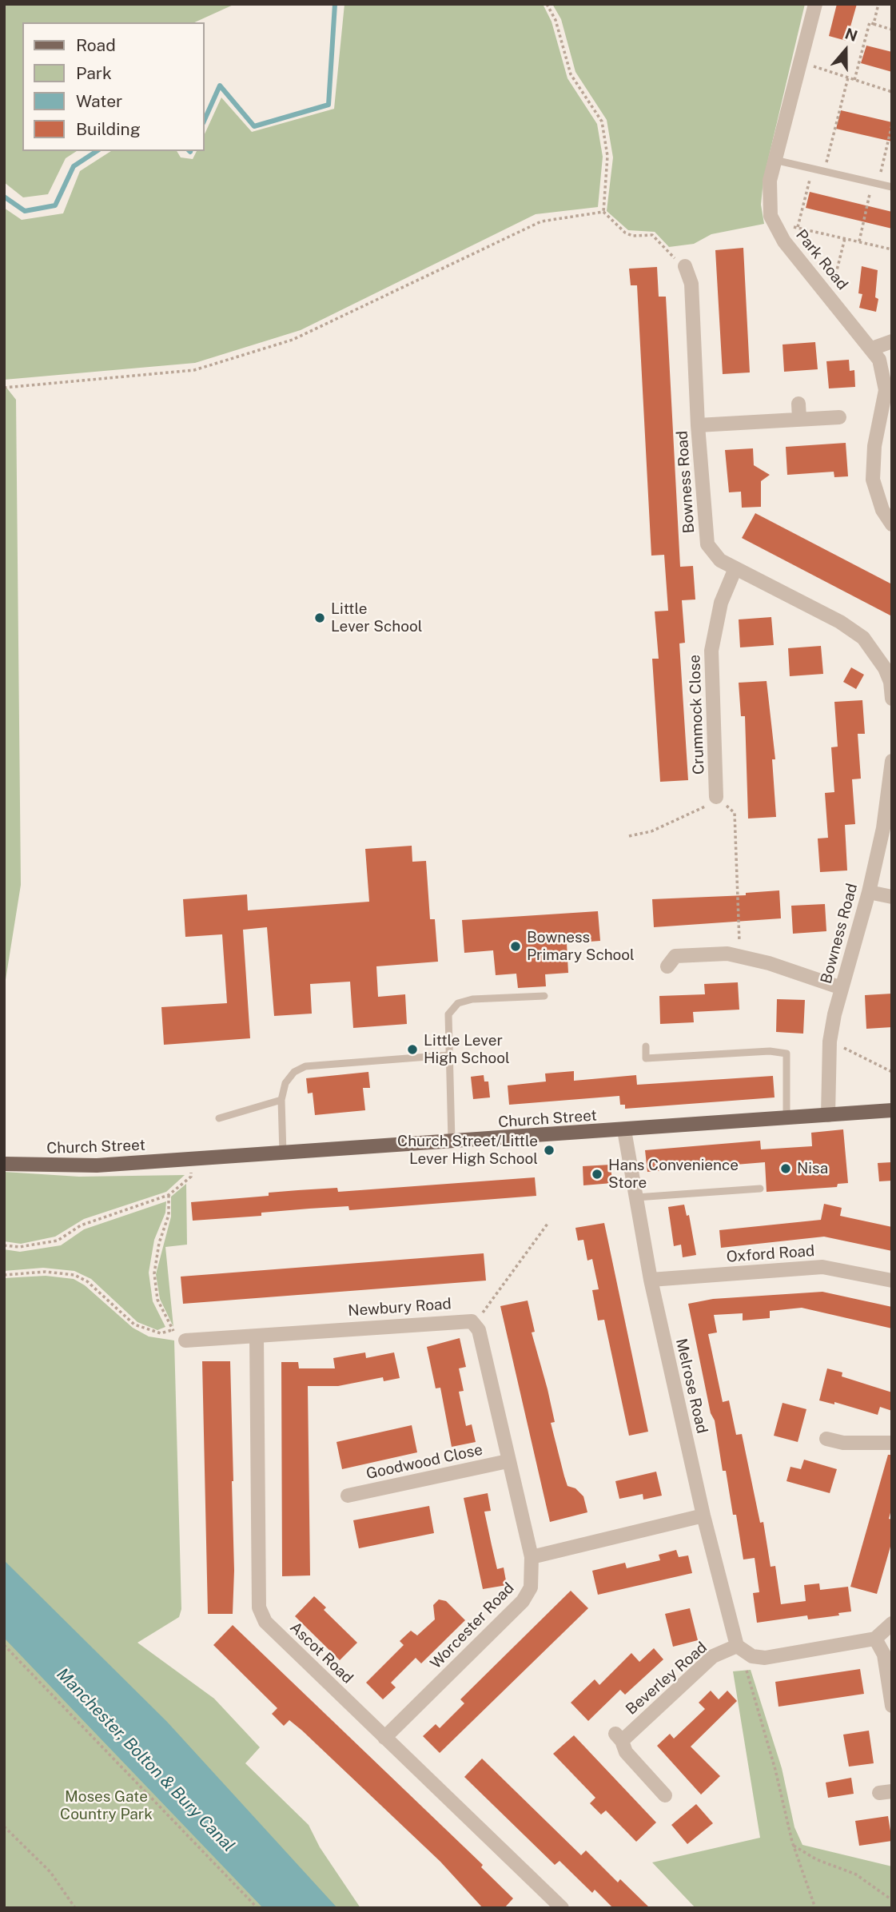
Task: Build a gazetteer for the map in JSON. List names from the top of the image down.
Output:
{
  "streets": {
    "main road": ["Church Street"],
    "street": [
      "Park Road",
      "Bowness Road",
      "Crummock Close",
      "Oxford Road",
      "Newbury Road",
      "Melrose Road",
      "Goodwood Close",
      "Worcester Road",
      "Ascot Road",
      "Beverley Road"
    ]
  },
  "crossings": [
    ["Bowness Road", "Crummock Close"],
    ["Bowness Road", "Church Street"],
    ["Church Street", "Melrose Road"],
    ["Oxford Road", "Melrose Road"],
    ["Newbury Road", "Ascot Road"],
    ["Melrose Road", "Beverley Road"],
    ["Worcester Road", "Ascot Road"]
  ],
  "water": ["Manchester, Bolton & Bury Canal"],
  "parks": ["Moses Gate Country Park"],
  "places": [
    "Little Lever School",
    "Bowness Primary School",
    "Little Lever High School",
    "Church Street/Little Lever High School",
    "Nisa",
    "Hans Convenience Store"
  ],
  "legend": [
    "Road",
    "Park",
    "Water",
    "Building"
  ],
  "north": "top"
}
